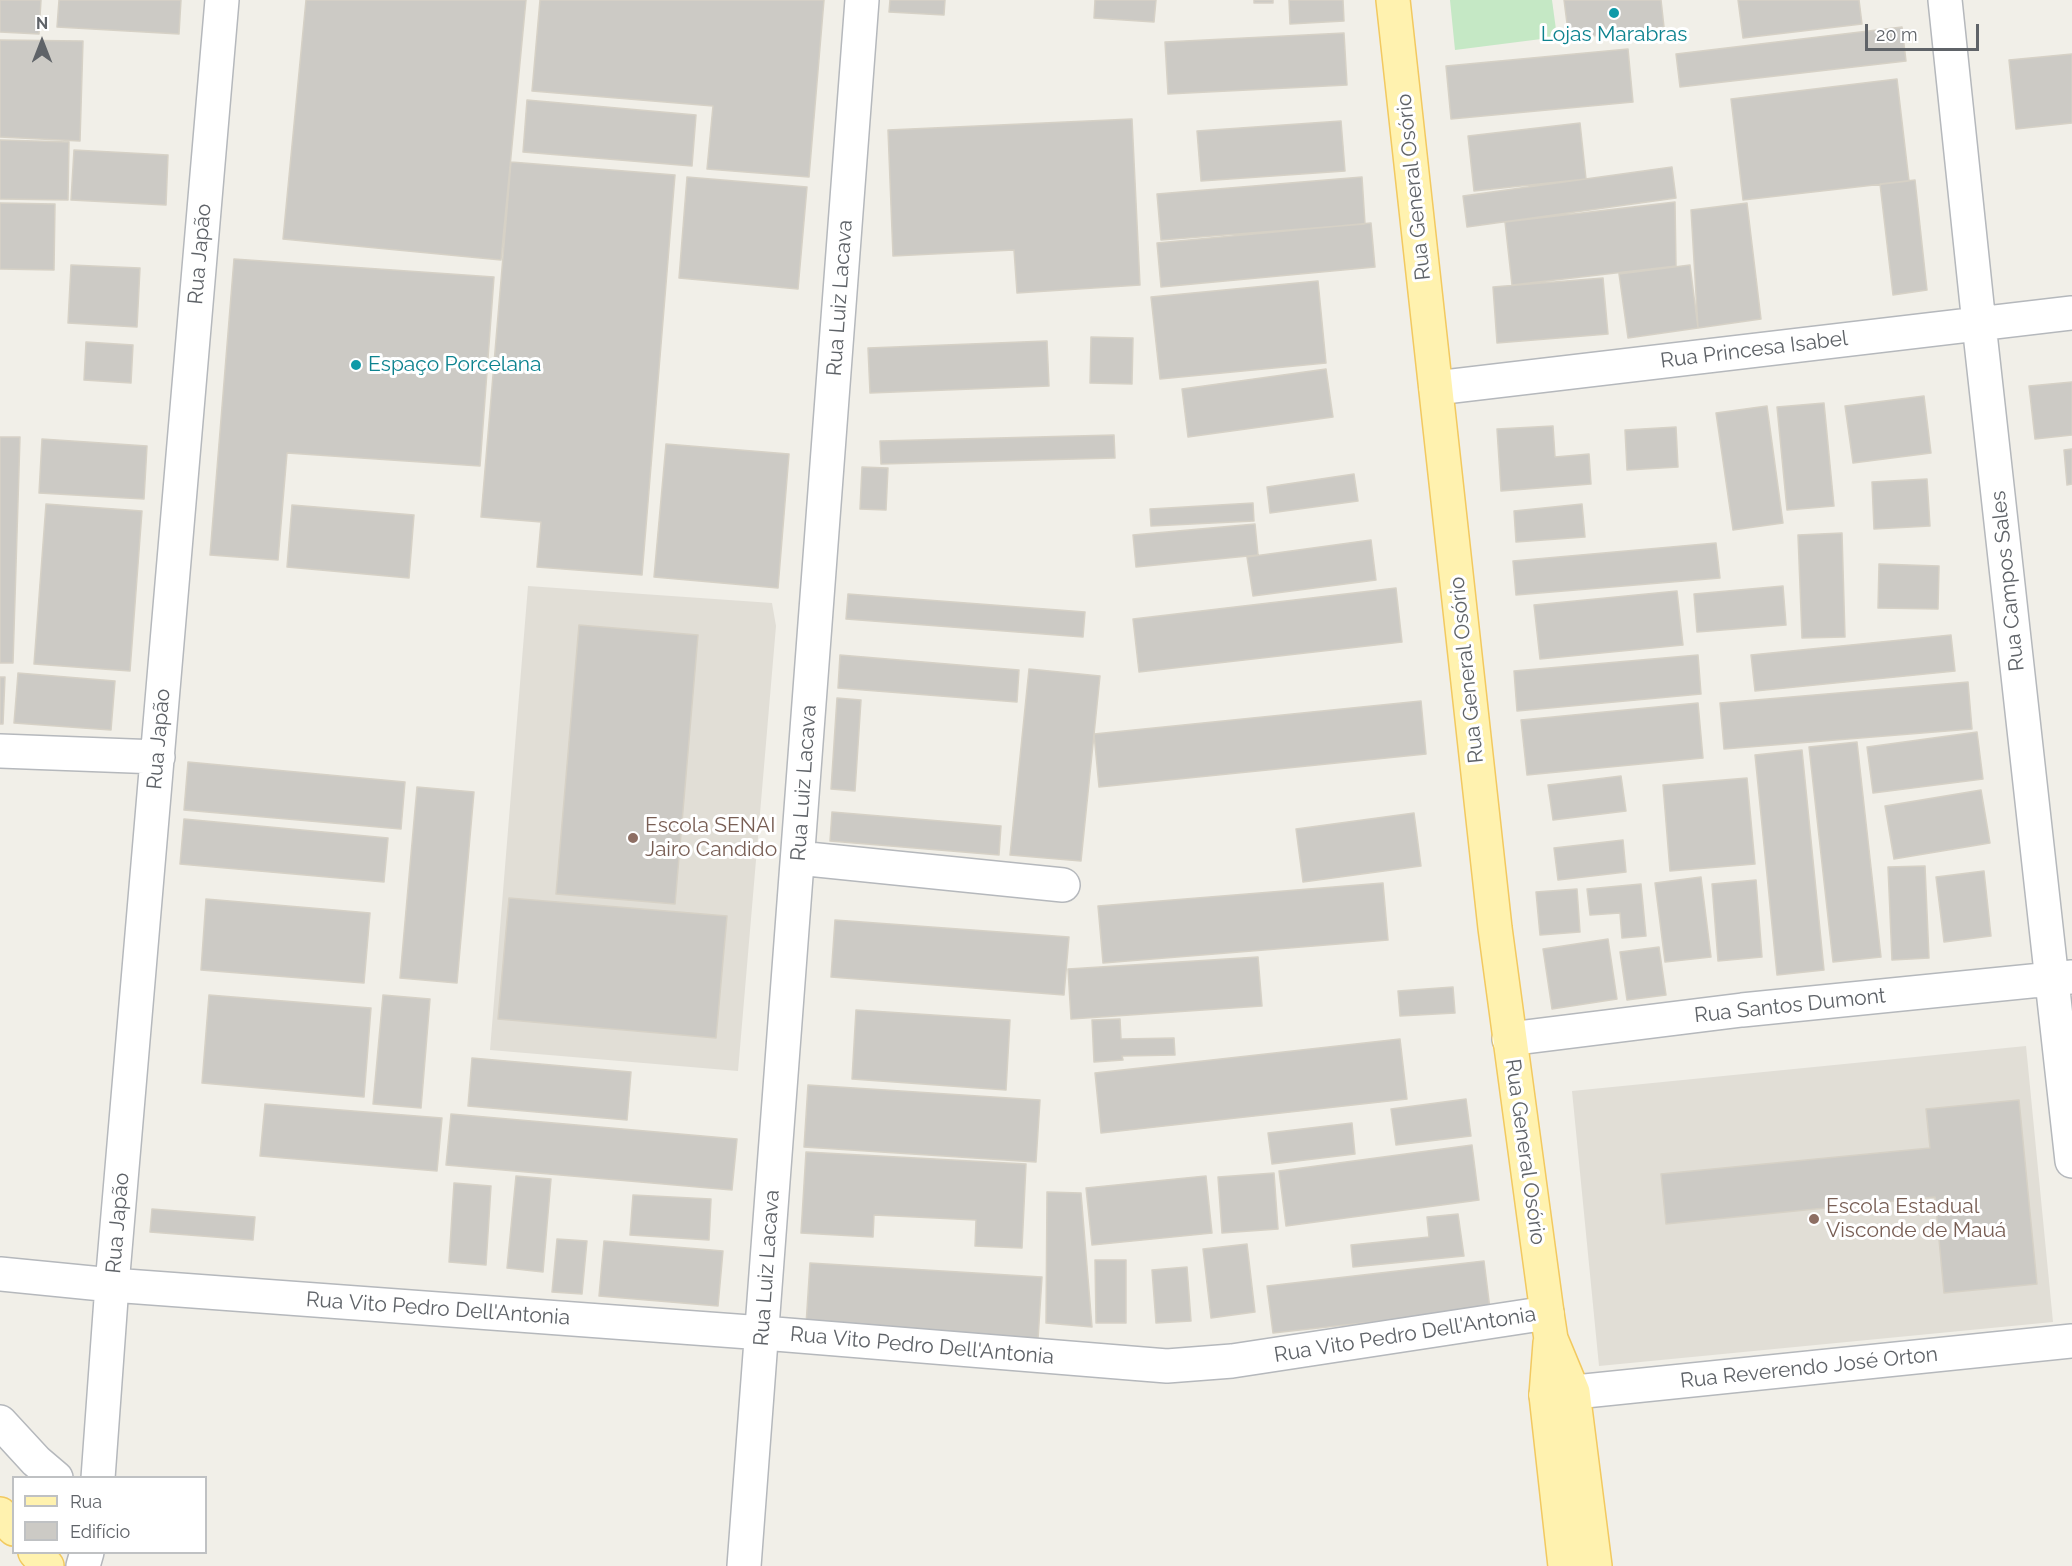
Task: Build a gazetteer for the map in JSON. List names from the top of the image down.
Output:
{
  "streets": {
    "main road": ["Rua General Osório"],
    "street": [
      "Rua Japão",
      "Rua Luiz Lacava",
      "Rua Princesa Isabel",
      "Rua Campos Sales",
      "Rua Santos Dumont",
      "Rua Vito Pedro Dell'Antonia",
      "Rua Reverendo José Orton"
    ]
  },
  "crossings": [
    ["Rua General Osório", "Rua Princesa Isabel"],
    ["Rua General Osório", "Rua Santos Dumont"],
    ["Rua General Osório", "Rua Vito Pedro Dell'Antonia"],
    ["Rua General Osório", "Rua Reverendo José Orton"],
    ["Rua Japão", "Rua Vito Pedro Dell'Antonia"],
    ["Rua Luiz Lacava", "Rua Vito Pedro Dell'Antonia"],
    ["Rua Princesa Isabel", "Rua Campos Sales"],
    ["Rua Campos Sales", "Rua Santos Dumont"]
  ],
  "places": [
    "Lojas Marabras",
    "Espaço Porcelana",
    "Escola SENAI Jairo Candido",
    "Escola Estadual Visconde de Mauá"
  ],
  "legend": ["Rua", "Edifício"],
  "scale_bar": "20 m",
  "north": "top"
}
